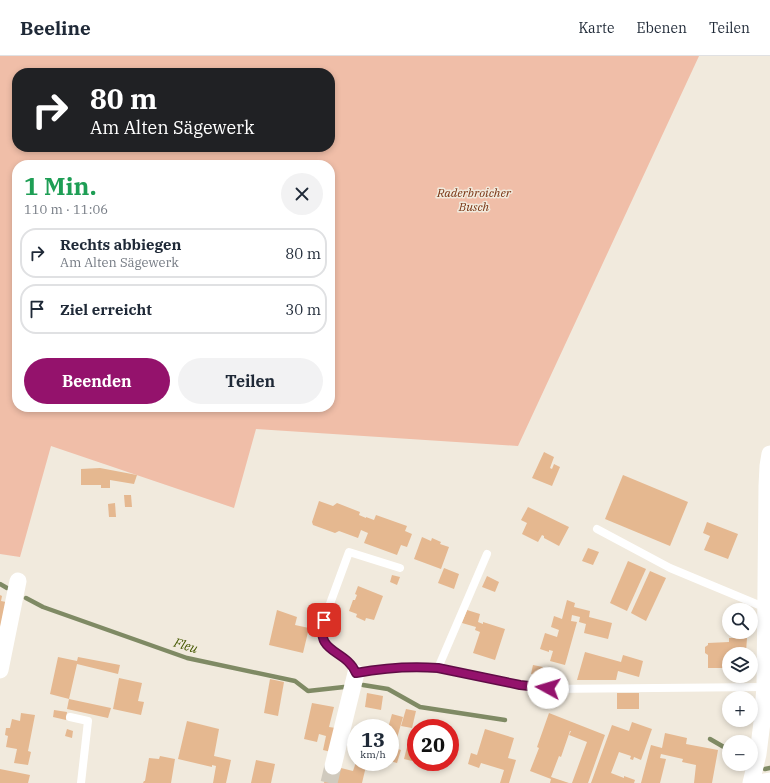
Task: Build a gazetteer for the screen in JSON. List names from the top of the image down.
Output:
{
  "water": ["Fleu"],
  "parks": ["Raderbroicher Busch"],
  "page": {
    "header": "Beeline",
    "nav": ["Karte", "Ebenen", "Teilen"],
    "turn": ["80 m", "Am Alten Sägewerk"],
    "heading": ["1 Min.", "110 m · 11:06"],
    "list": [
      {
        "name": "Rechts abbiegen",
        "note": "Am Alten Sägewerk",
        "value": "80 m"
      },
      {
        "name": "Ziel erreicht",
        "value": "30 m"
      }
    ],
    "buttons": ["Beenden", "Teilen"],
    "map_buttons": ["+", "−"],
    "speed": "13 km/h",
    "limit": "20"
  }
}
